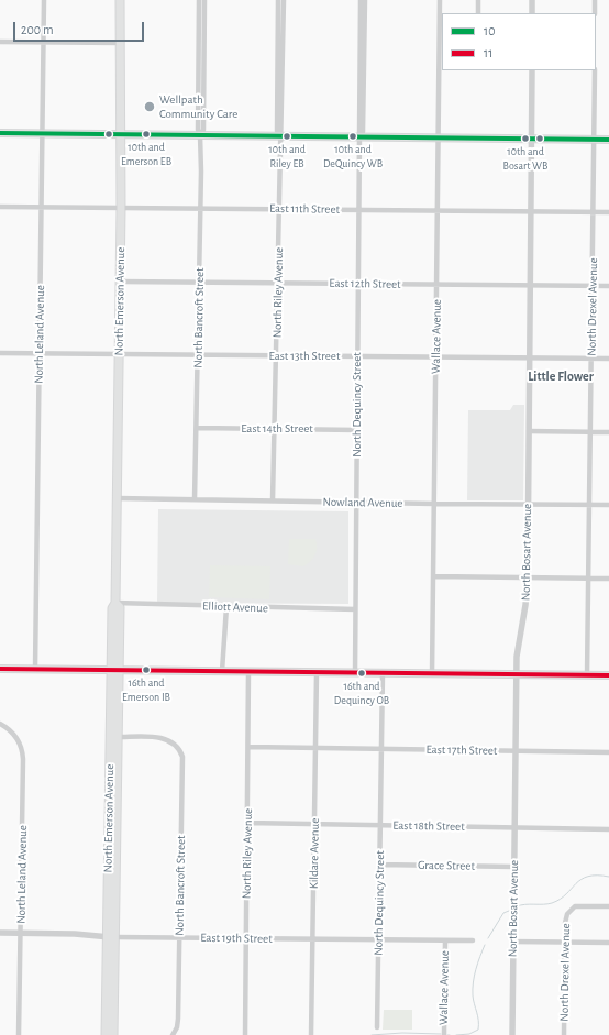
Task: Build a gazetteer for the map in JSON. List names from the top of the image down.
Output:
{
  "streets": {
    "main road": ["North Emerson Avenue"],
    "street": [
      "East 11th Street",
      "East 12th Street",
      "North Riley Avenue",
      "North Drexel Avenue",
      "North Bancroft Street",
      "North Leland Avenue",
      "Wallace Avenue",
      "East 13th Street",
      "North Dequincy Street",
      "East 14th Street",
      "Nowland Avenue",
      "North Bosart Avenue",
      "Elliott Avenue",
      "East 17th Street",
      "East 18th Street",
      "Kildare Avenue",
      "Grace Street",
      "East 19th Street"
    ]
  },
  "crossings": [
    ["East 11th Street", "North Riley Avenue"],
    ["East 11th Street", "North Emerson Avenue"],
    ["East 11th Street", "North Drexel Avenue"],
    ["East 11th Street", "North Bancroft Street"],
    ["East 11th Street", "North Leland Avenue"],
    ["East 11th Street", "Wallace Avenue"],
    ["East 11th Street", "North Dequincy Street"],
    ["East 11th Street", "North Bosart Avenue"],
    ["East 12th Street", "North Riley Avenue"],
    ["East 12th Street", "North Emerson Avenue"],
    ["East 12th Street", "North Drexel Avenue"],
    ["East 12th Street", "North Bancroft Street"],
    ["East 12th Street", "Wallace Avenue"],
    ["East 12th Street", "North Dequincy Street"],
    ["East 12th Street", "North Bosart Avenue"],
    ["North Riley Avenue", "East 13th Street"],
    ["North Riley Avenue", "East 14th Street"],
    ["North Riley Avenue", "Nowland Avenue"],
    ["North Riley Avenue", "East 17th Street"],
    ["North Riley Avenue", "East 18th Street"],
    ["North Riley Avenue", "East 19th Street"],
    ["North Emerson Avenue", "North Bancroft Street"],
    ["North Emerson Avenue", "East 13th Street"],
    ["North Emerson Avenue", "Nowland Avenue"],
    ["North Emerson Avenue", "Elliott Avenue"],
    ["North Emerson Avenue", "East 19th Street"],
    ["North Drexel Avenue", "East 13th Street"],
    ["North Drexel Avenue", "Nowland Avenue"],
    ["North Bancroft Street", "East 13th Street"],
    ["North Bancroft Street", "East 14th Street"],
    ["North Bancroft Street", "Nowland Avenue"],
    ["North Bancroft Street", "East 19th Street"],
    ["North Leland Avenue", "East 13th Street"],
    ["North Leland Avenue", "East 19th Street"],
    ["Wallace Avenue", "East 13th Street"],
    ["Wallace Avenue", "Nowland Avenue"],
    ["Wallace Avenue", "East 19th Street"],
    ["East 13th Street", "North Dequincy Street"],
    ["East 13th Street", "North Bosart Avenue"],
    ["North Dequincy Street", "East 14th Street"],
    ["North Dequincy Street", "Nowland Avenue"],
    ["North Dequincy Street", "Elliott Avenue"],
    ["North Dequincy Street", "East 17th Street"],
    ["North Dequincy Street", "East 18th Street"],
    ["North Dequincy Street", "Grace Street"],
    ["North Dequincy Street", "East 19th Street"],
    ["Nowland Avenue", "North Bosart Avenue"],
    ["North Bosart Avenue", "East 17th Street"],
    ["North Bosart Avenue", "East 18th Street"],
    ["North Bosart Avenue", "Grace Street"],
    ["East 17th Street", "Kildare Avenue"],
    ["East 18th Street", "Kildare Avenue"],
    ["Kildare Avenue", "East 19th Street"]
  ],
  "districts": ["Little Flower"],
  "places": [
    "Wellpath Community Care",
    "10th and Emerson EB",
    "10th and Riley EB",
    "10th and DeQuincy WB",
    "10th and Bosart WB",
    "16th and Emerson IB",
    "16th and Dequincy OB"
  ],
  "lines": ["transit line 10", "transit line 11"],
  "legend": ["10", "11"],
  "scale_bar": "200 m"
}
